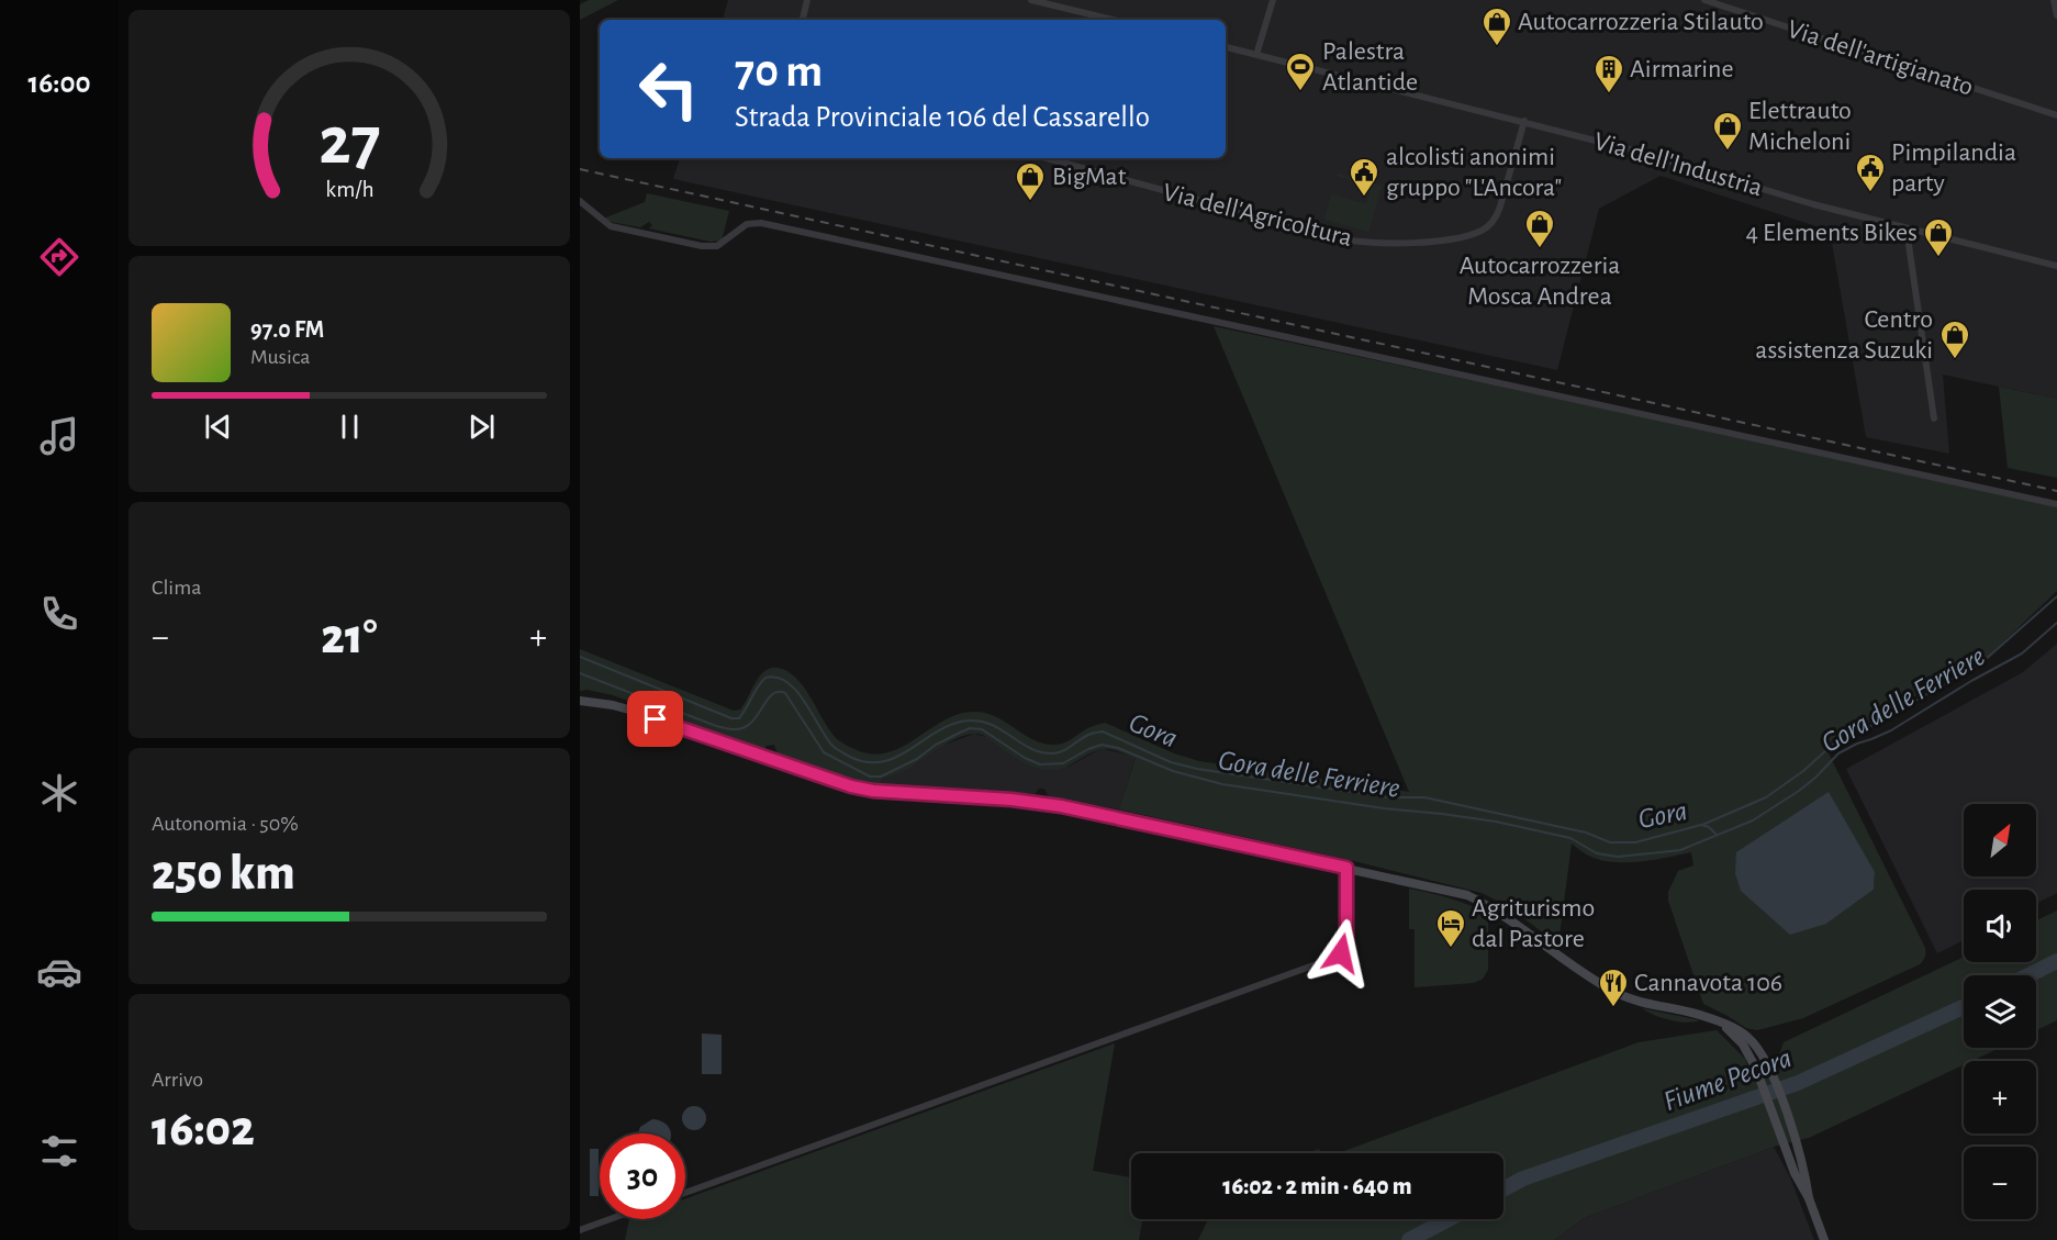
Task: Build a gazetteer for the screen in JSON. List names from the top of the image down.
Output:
{
  "streets": {
    "street": ["Via dell'artigianato", "Via dell'Industria", "Via dell'Agricoltura"]
  },
  "crossings": [
    ["Via dell'Industria", "Via dell'Agricoltura"]
  ],
  "water": ["Gora delle Ferriere", "Gora", "Fiume Pecora"],
  "places": {
    "shop": [
      "Autocarrozzeria Stilauto",
      "Elettrauto Micheloni",
      "BigMat",
      "Autocarrozzeria Mosca Andrea",
      "4 Elements Bikes",
      "Centro assistenza Suzuki"
    ],
    "sports": ["Palestra Atlantide"],
    "building": ["Airmarine"],
    "public building": ["Pimpilandia party", "alcolisti anonimi gruppo \"L'Ancora\""],
    "hotel": ["Agriturismo dal Pastore"],
    "restaurant": ["Cannavota 106"]
  },
  "north": "top right",
  "page": {
    "tabs": "16:00",
    "turn": ["70 m", "Strada Provinciale 106 del Cassarello"],
    "song": ["97.0 FM", "Musica"],
    "tile": [
      "Clima",
      ["Autonomia · 50%", "250 km"],
      ["Arrivo", "16:02"]
    ],
    "heat": ["−", "21°", "+"],
    "map_buttons": ["+", "−"],
    "limit": "30",
    "trip": "16:02 · 2 min · 640 m",
    "gauge": ["27", "km/h"]
  }
}
